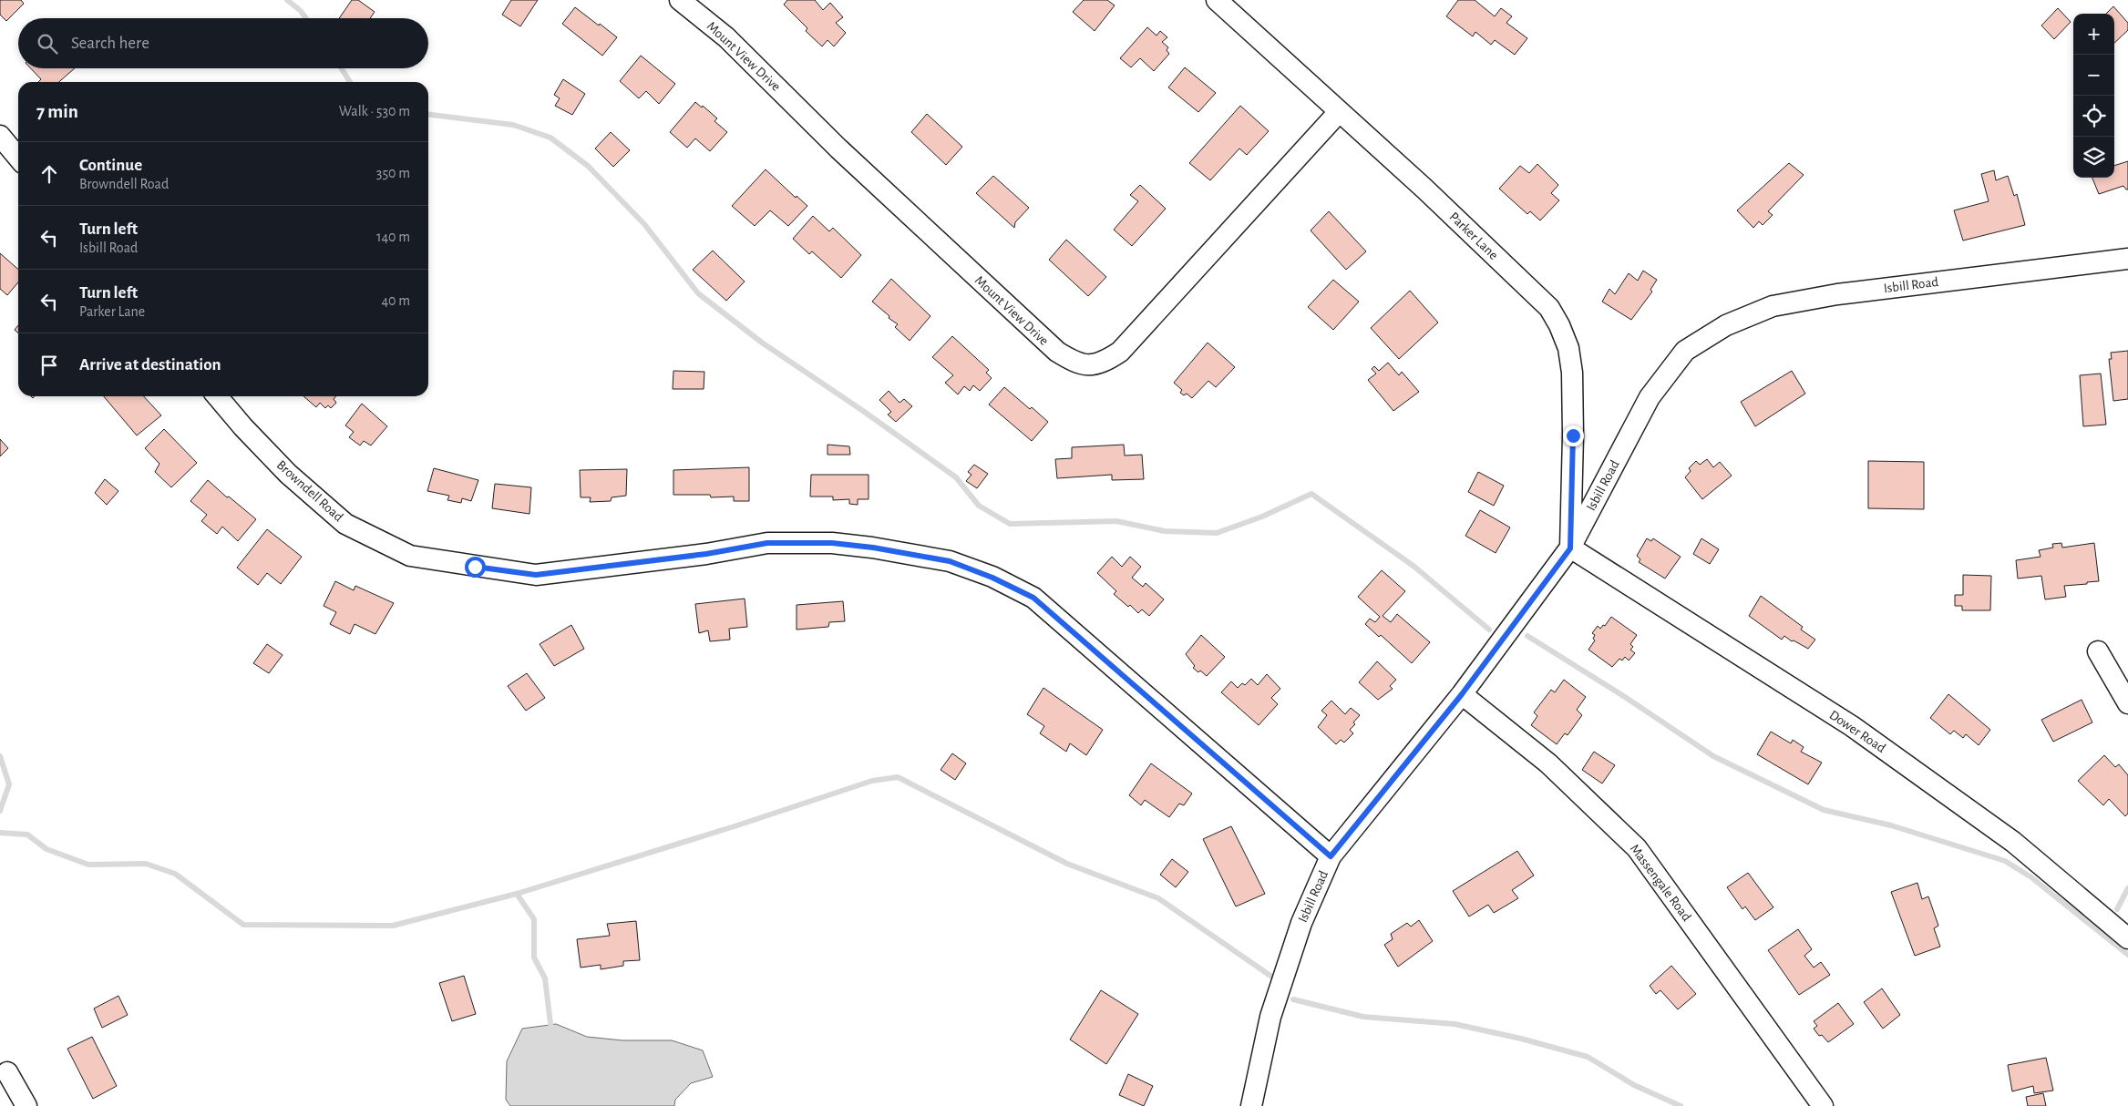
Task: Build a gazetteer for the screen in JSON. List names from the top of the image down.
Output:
{
  "streets": {
    "street": [
      "Mount View Drive",
      "Parker Lane",
      "Isbill Road",
      "Browndell Road",
      "Dower Road",
      "Massengale Road"
    ]
  },
  "crossings": [
    ["Mount View Drive", "Parker Lane"],
    ["Parker Lane", "Isbill Road"],
    ["Parker Lane", "Dower Road"],
    ["Isbill Road", "Browndell Road"],
    ["Isbill Road", "Dower Road"],
    ["Isbill Road", "Massengale Road"]
  ],
  "page": {
    "map_buttons": ["+", "−"],
    "search": "Search here",
    "heading": ["7 min", "Walk · 530 m"],
    "list": [
      ["Continue", "Browndell Road", "350 m"],
      ["Turn left", "Isbill Road", "140 m"],
      ["Turn left", "Parker Lane", "40 m"],
      "Arrive at destination"
    ]
  }
}
